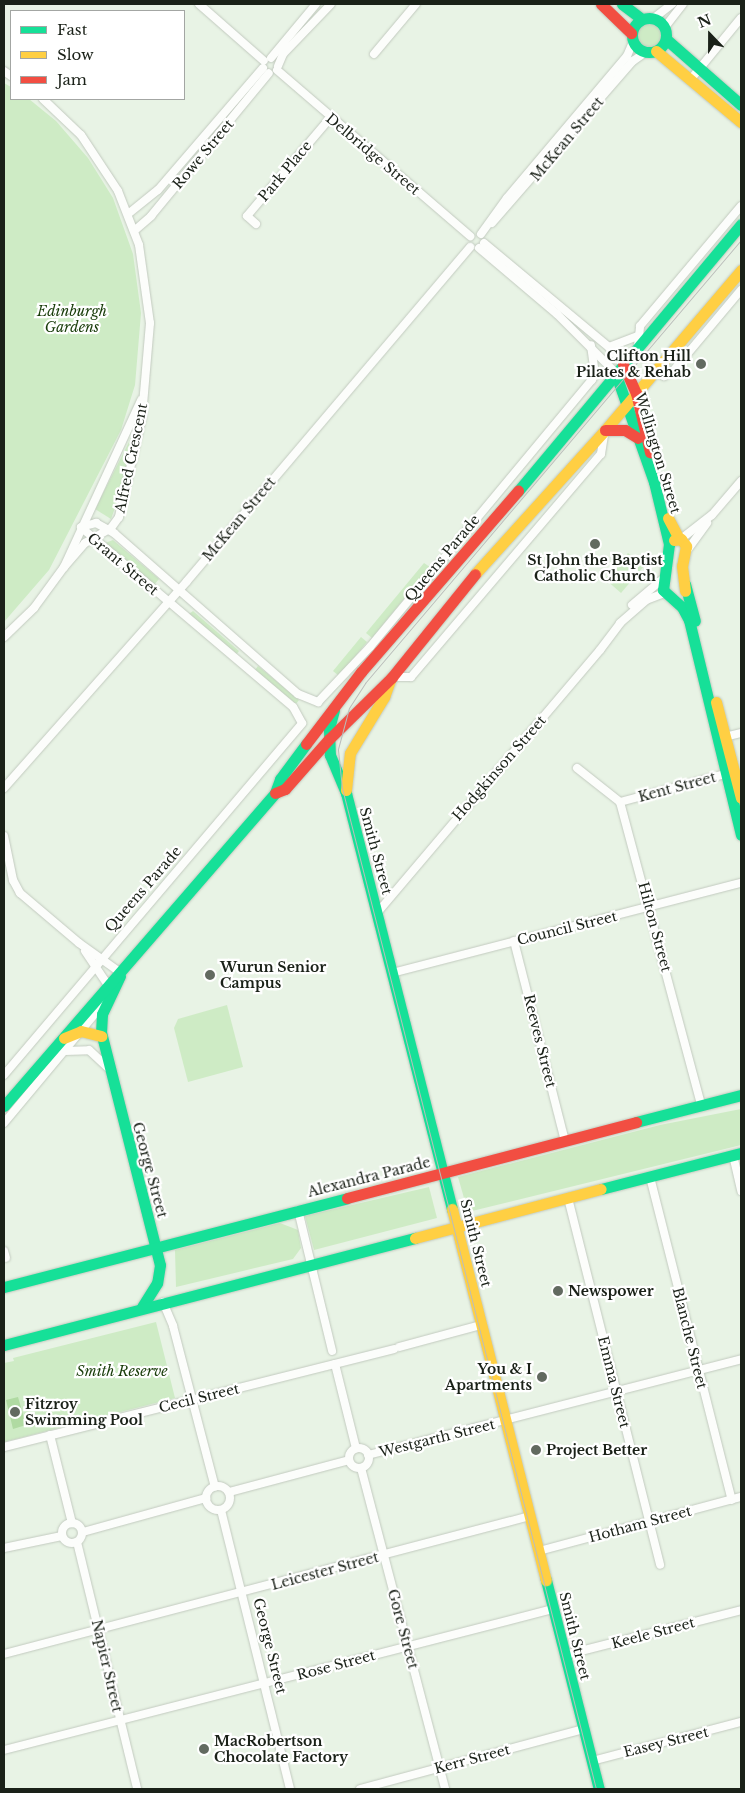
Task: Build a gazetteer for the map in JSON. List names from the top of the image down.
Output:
{
  "streets": {
    "main road": [
      "Wellington Street",
      "Queens Parade",
      "Smith Street",
      "George Street",
      "Alexandra Parade"
    ],
    "street": [
      "McKean Street",
      "Rowe Street",
      "Delbridge Street",
      "Park Place",
      "Alfred Crescent",
      "Grant Street",
      "Hodgkinson Street",
      "Kent Street",
      "Hilton Street",
      "Council Street",
      "Reeves Street",
      "Blanche Street",
      "Emma Street",
      "Cecil Street",
      "Westgarth Street",
      "Hotham Street",
      "Leicester Street",
      "Gore Street",
      "Keele Street",
      "Rose Street",
      "Napier Street",
      "Easey Street",
      "Kerr Street"
    ]
  },
  "crossings": [
    ["McKean Street", "Grant Street"],
    ["Rowe Street", "Delbridge Street"],
    ["Rowe Street", "Alfred Crescent"],
    ["Delbridge Street", "Park Place"],
    ["Wellington Street", "Queens Parade"],
    ["Alfred Crescent", "Grant Street"],
    ["Queens Parade", "Grant Street"],
    ["Queens Parade", "Smith Street"],
    ["Queens Parade", "George Street"],
    ["Hodgkinson Street", "Smith Street"],
    ["Kent Street", "Hilton Street"],
    ["Smith Street", "Council Street"],
    ["Smith Street", "Alexandra Parade"],
    ["Smith Street", "Cecil Street"],
    ["Smith Street", "Westgarth Street"],
    ["Smith Street", "Hotham Street"],
    ["Smith Street", "Leicester Street"],
    ["Smith Street", "Keele Street"],
    ["Smith Street", "Rose Street"],
    ["Smith Street", "Easey Street"],
    ["Smith Street", "Kerr Street"],
    ["Hilton Street", "Council Street"],
    ["Hilton Street", "Alexandra Parade"],
    ["Council Street", "Reeves Street"],
    ["Reeves Street", "Alexandra Parade"],
    ["George Street", "Alexandra Parade"],
    ["George Street", "Leicester Street"],
    ["George Street", "Rose Street"],
    ["Blanche Street", "Westgarth Street"],
    ["Blanche Street", "Hotham Street"],
    ["Emma Street", "Westgarth Street"],
    ["Emma Street", "Hotham Street"],
    ["Westgarth Street", "Gore Street"],
    ["Leicester Street", "Gore Street"],
    ["Leicester Street", "Napier Street"],
    ["Gore Street", "Rose Street"],
    ["Gore Street", "Kerr Street"],
    ["Rose Street", "Napier Street"]
  ],
  "parks": ["Edinburgh Gardens", "Smith Reserve"],
  "places": [
    "Clifton Hill Pilates & Rehab",
    "St John the Baptist Catholic Church",
    "Wurun Senior Campus",
    "Newspower",
    "You & I Apartments",
    "Fitzroy Swimming Pool",
    "Project Better",
    "MacRobertson Chocolate Factory"
  ],
  "legend": ["Fast", "Slow", "Jam"],
  "north": "top"
}
